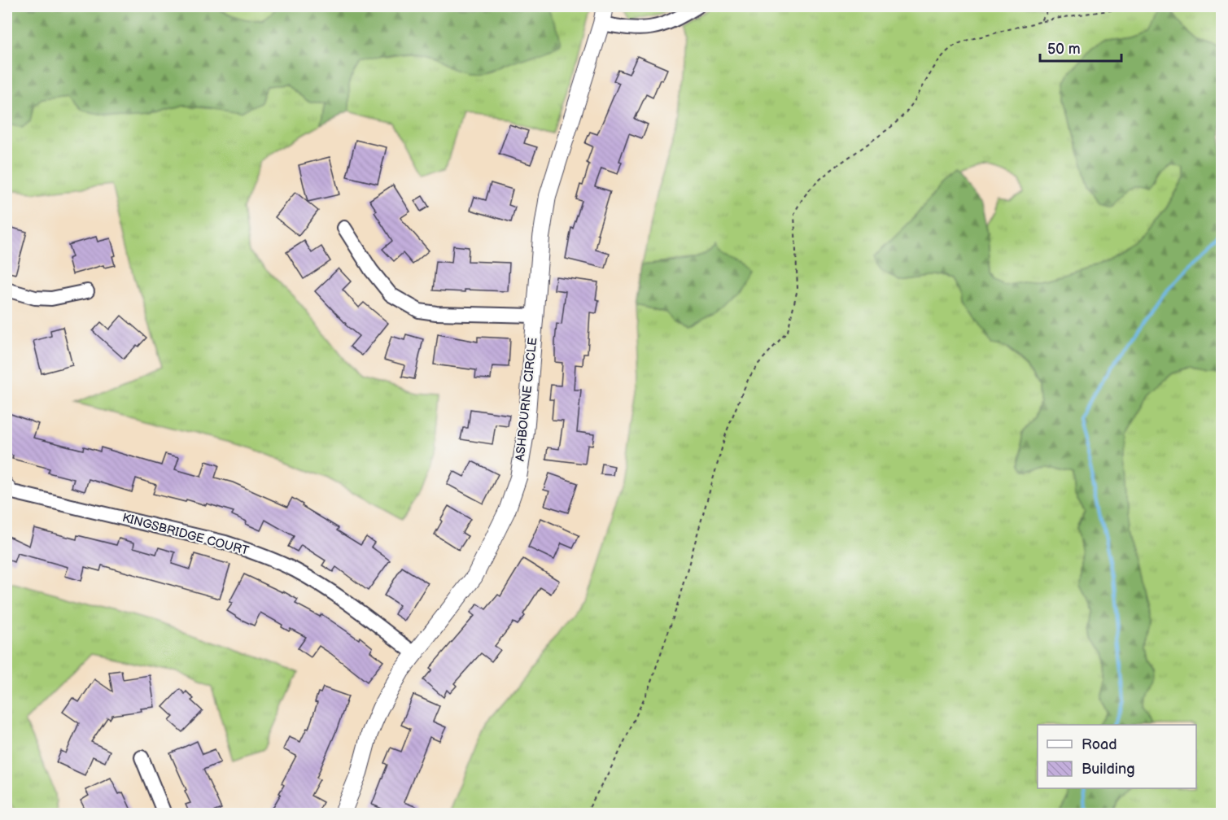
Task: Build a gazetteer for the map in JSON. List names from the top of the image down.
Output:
{
  "streets": {
    "street": ["ASHBOURNE CIRCLE", "KINGSBRIDGE COURT"]
  },
  "crossings": [
    ["ASHBOURNE CIRCLE", "KINGSBRIDGE COURT"]
  ],
  "legend": ["Road", "Building"],
  "scale_bar": "50 m"
}
